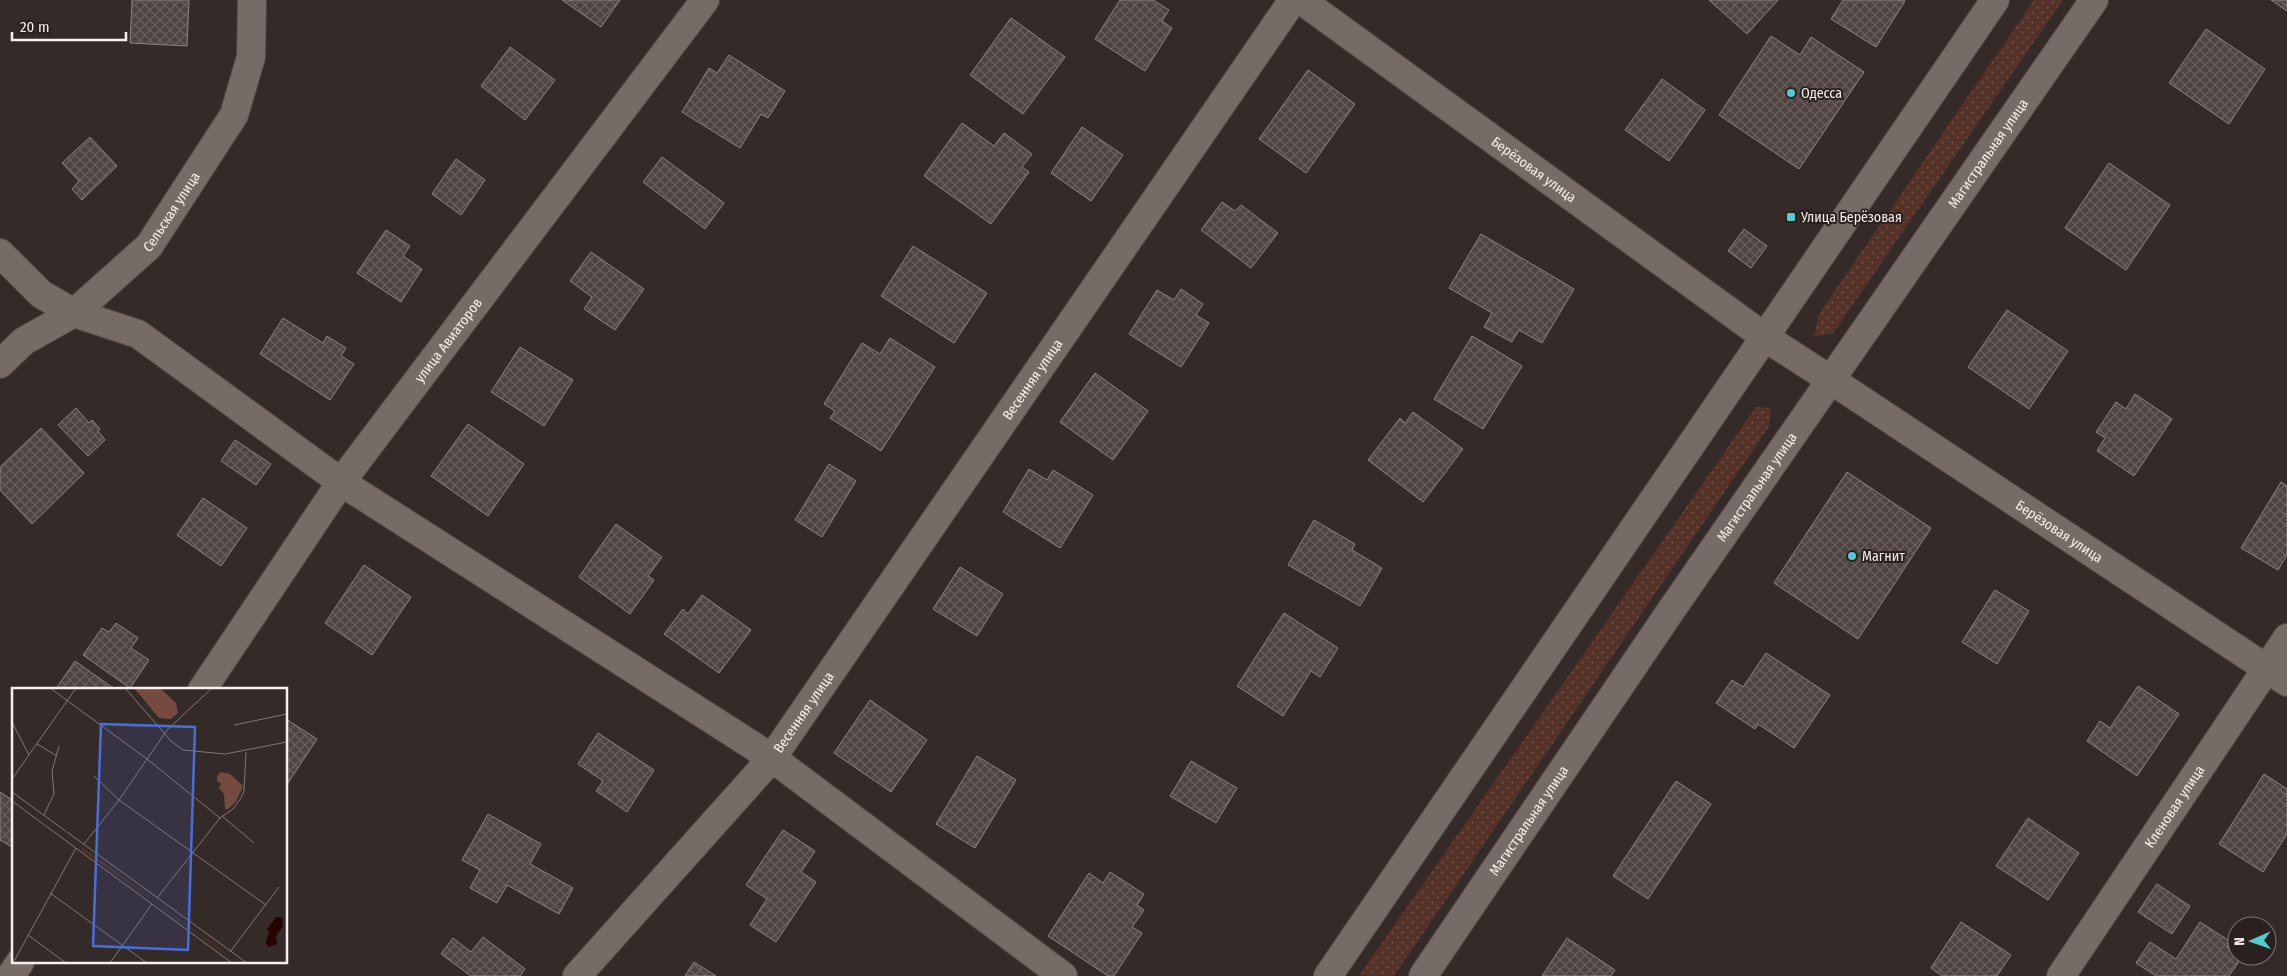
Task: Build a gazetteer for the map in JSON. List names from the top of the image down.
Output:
{
  "streets": {
    "street": [
      "Магистральная улица",
      "Берёзовая улица",
      "Сельская улица",
      "улица Авиаторов",
      "Весенняя улица",
      "Кленовая улица"
    ]
  },
  "crossings": [
    ["Магистральная улица", "Берёзовая улица"],
    ["Берёзовая улица", "Кленовая улица"]
  ],
  "places": {
    "other": ["Одесса", "Магнит"],
    "transit": ["Улица Берёзовая"]
  },
  "scale_bar": "20 m",
  "north": "left"
}
